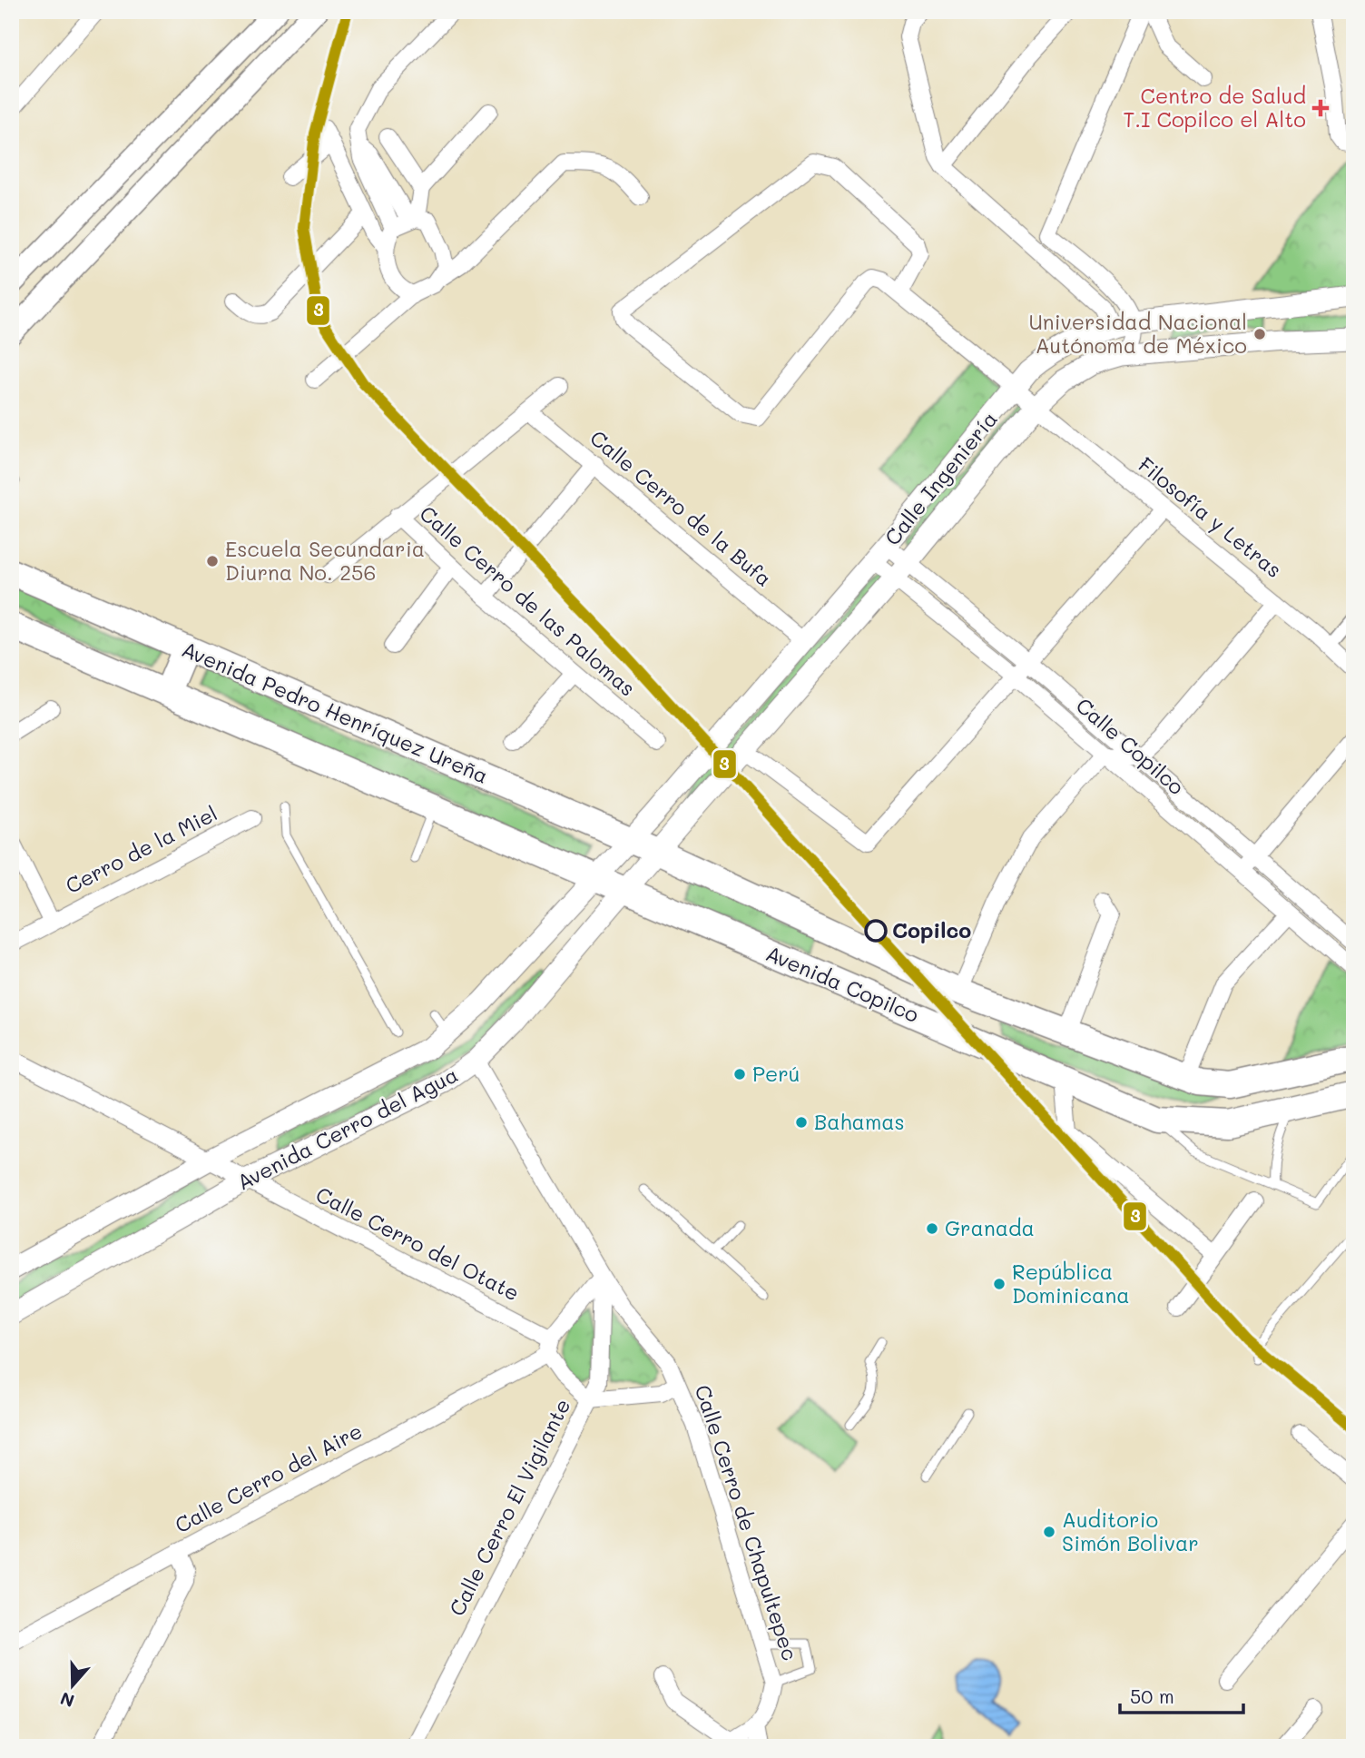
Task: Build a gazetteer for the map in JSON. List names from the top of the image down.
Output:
{
  "streets": {
    "main road": ["Avenida Pedro Henríquez Ureña", "Avenida Copilco"],
    "street": [
      "Calle Ingeniería",
      "Calle Cerro de la Bufa",
      "Filosofía y Letras",
      "Calle Cerro de las Palomas",
      "Calle Copilco",
      "Cerro de la Miel",
      "Avenida Cerro del Agua",
      "Calle Cerro del Otate",
      "Calle Cerro del Aire",
      "Calle Cerro El Vigilante",
      "Calle Cerro de Chapultepec"
    ]
  },
  "crossings": [
    ["Calle Ingeniería", "Calle Cerro de la Bufa"],
    ["Calle Ingeniería", "Filosofía y Letras"],
    ["Calle Ingeniería", "Avenida Pedro Henríquez Ureña"],
    ["Calle Ingeniería", "Calle Copilco"],
    ["Calle Ingeniería", "Avenida Copilco"],
    ["Calle Ingeniería", "Avenida Cerro del Agua"],
    ["Filosofía y Letras", "Calle Copilco"],
    ["Avenida Pedro Henríquez Ureña", "Avenida Copilco"],
    ["Avenida Pedro Henríquez Ureña", "Avenida Cerro del Agua"],
    ["Avenida Copilco", "Avenida Cerro del Agua"],
    ["Avenida Cerro del Agua", "Calle Cerro del Otate"],
    ["Avenida Cerro del Agua", "Calle Cerro de Chapultepec"],
    ["Calle Cerro El Vigilante", "Calle Cerro de Chapultepec"]
  ],
  "places": {
    "health": ["Centro de Salud T.I Copilco el Alto"],
    "other": [
      "Universidad Nacional Autónoma de México",
      "Escuela Secundaria Diurna No. 256",
      "Copilco",
      "Perú",
      "Bahamas",
      "Granada",
      "República Dominicana",
      "Auditorio Simón Bolivar"
    ]
  },
  "lines": ["transit line 3"],
  "scale_bar": "50 m",
  "north": "bottom"
}
